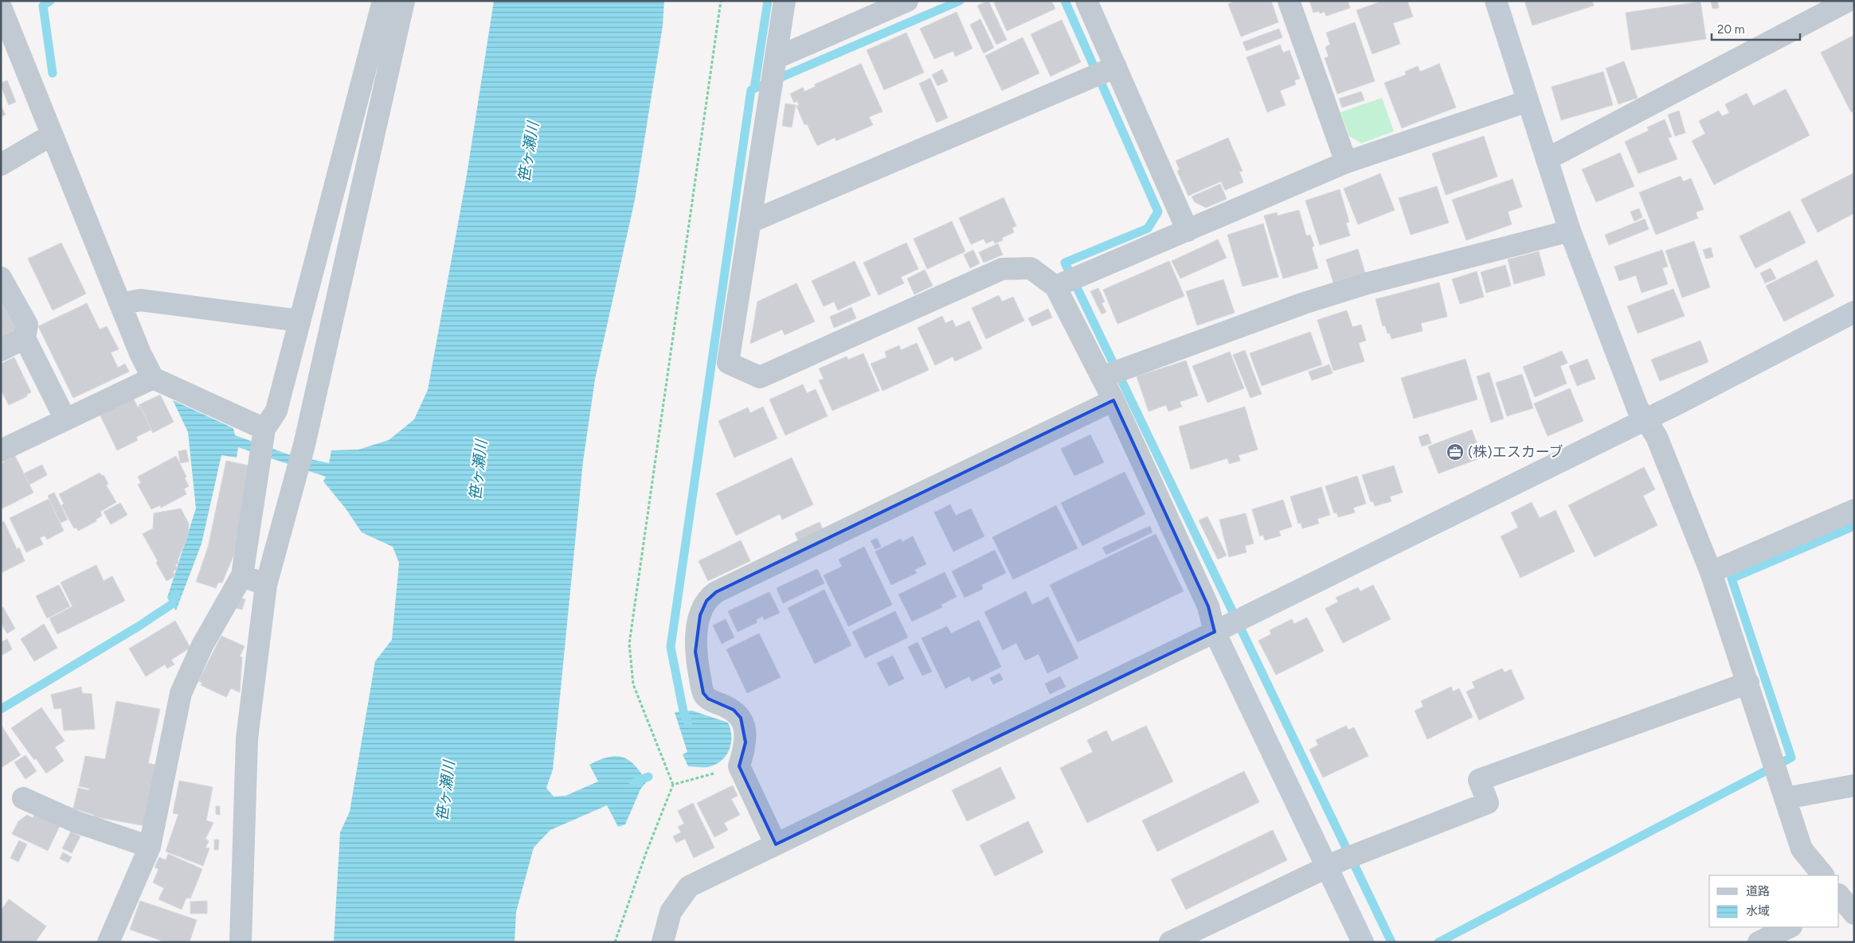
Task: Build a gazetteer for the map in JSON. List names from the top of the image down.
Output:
{
  "water": ["笹ヶ瀬川"],
  "places": {
    "office": ["(株)エスカーブ"]
  },
  "legend": ["道路", "水域"],
  "scale_bar": "20 m"
}
